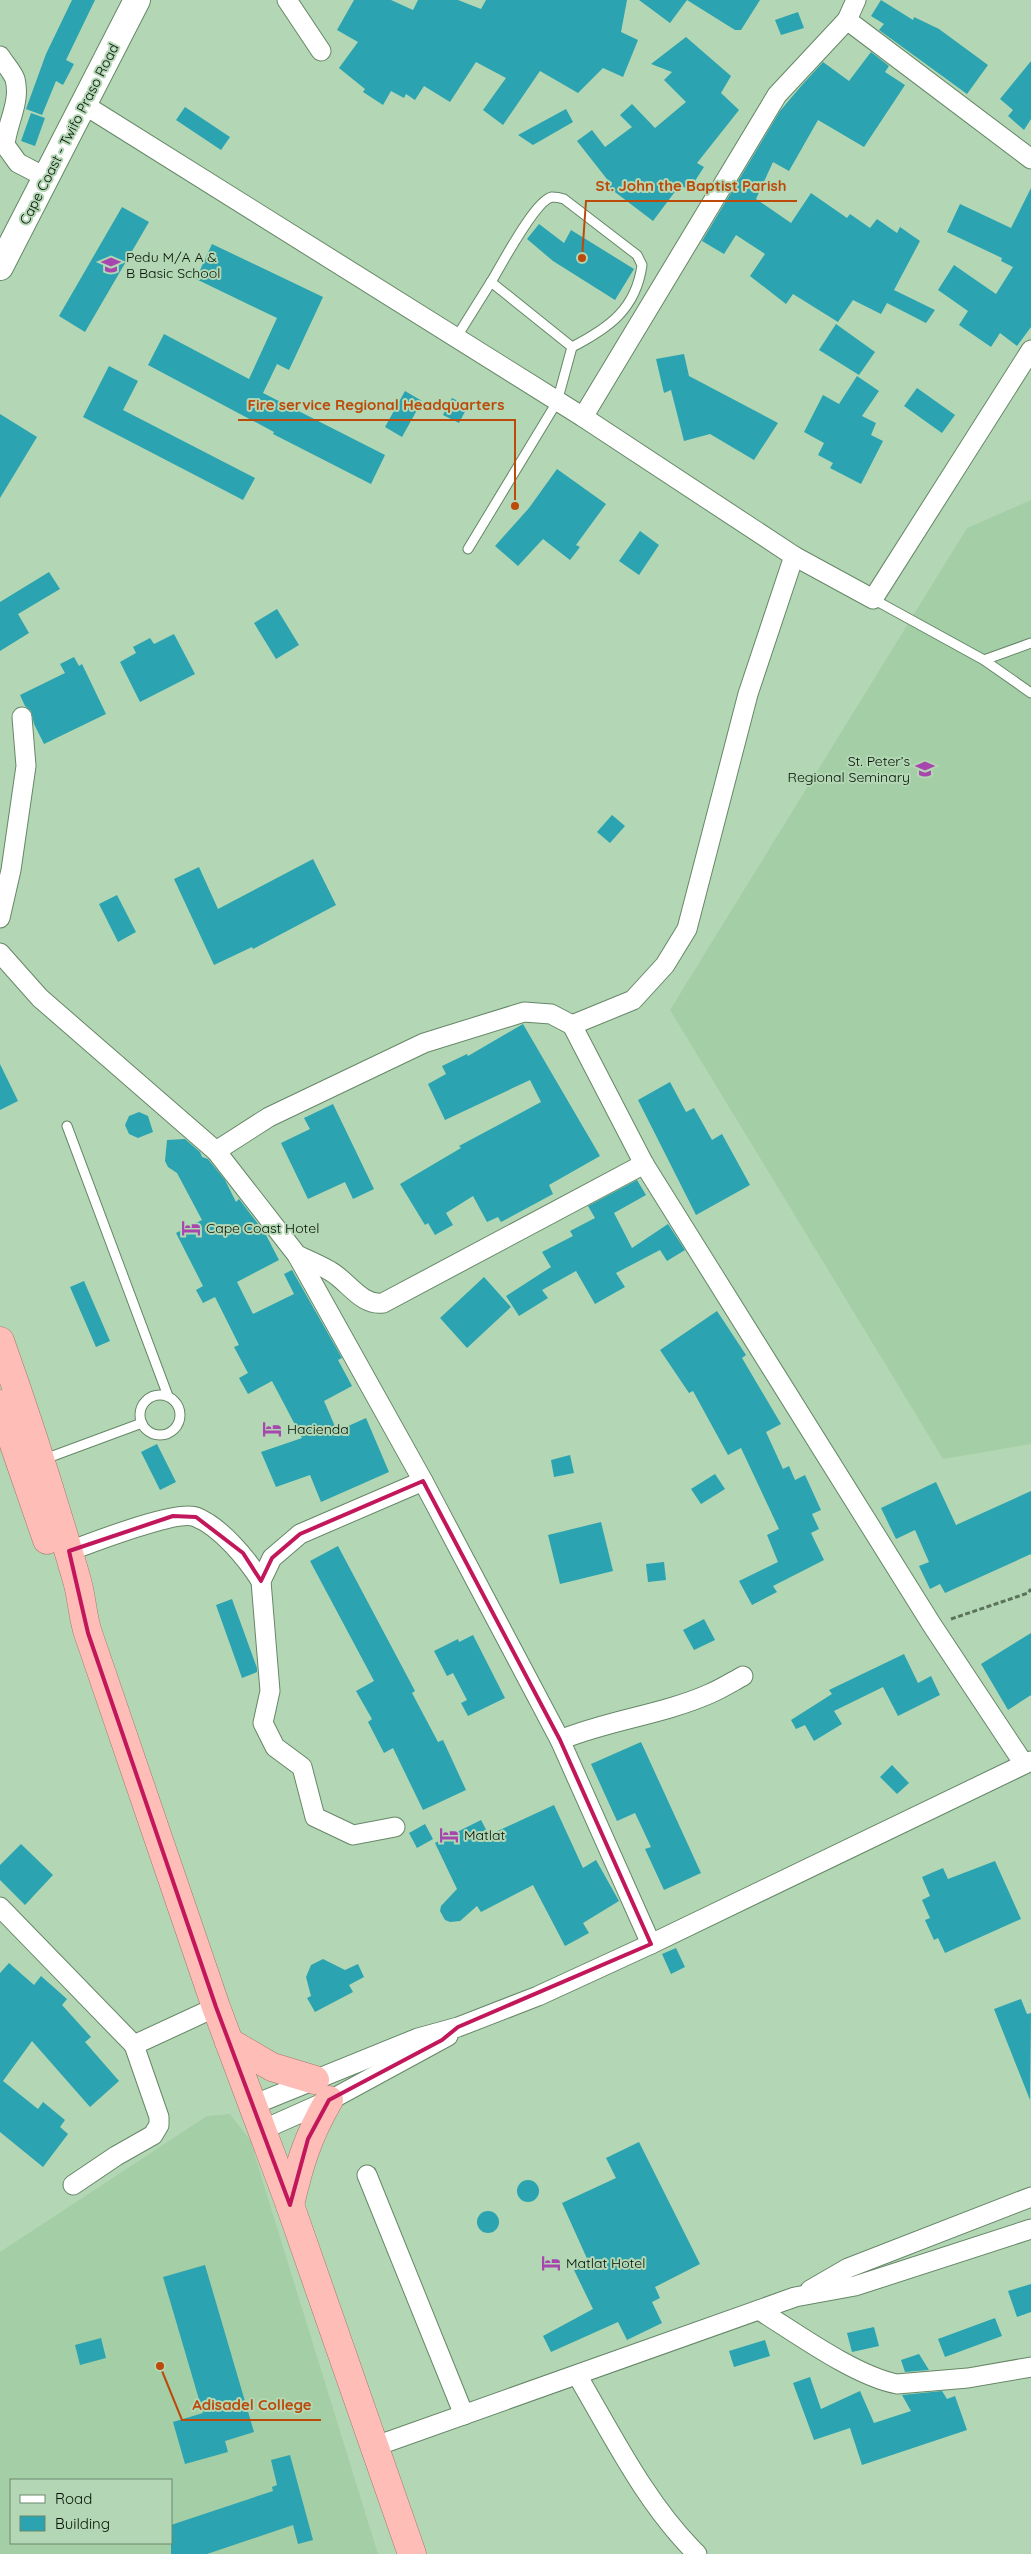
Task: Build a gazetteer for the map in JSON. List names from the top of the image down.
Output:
{
  "streets": {
    "main road": ["Cape Coast - Twifo Praso Road"]
  },
  "places": {
    "other": ["St. John the Baptist Parish", "Fire service Regional Headquarters", "Adisadel College"],
    "school or university": ["Pedu M/A A & B Basic School", "St. Peter’s Regional Seminary"],
    "hotel": [
      "Cape Coast Hotel",
      "Hacienda",
      "Matlat",
      "Matlat Hotel"
    ]
  },
  "legend": ["Road", "Building"]
}
